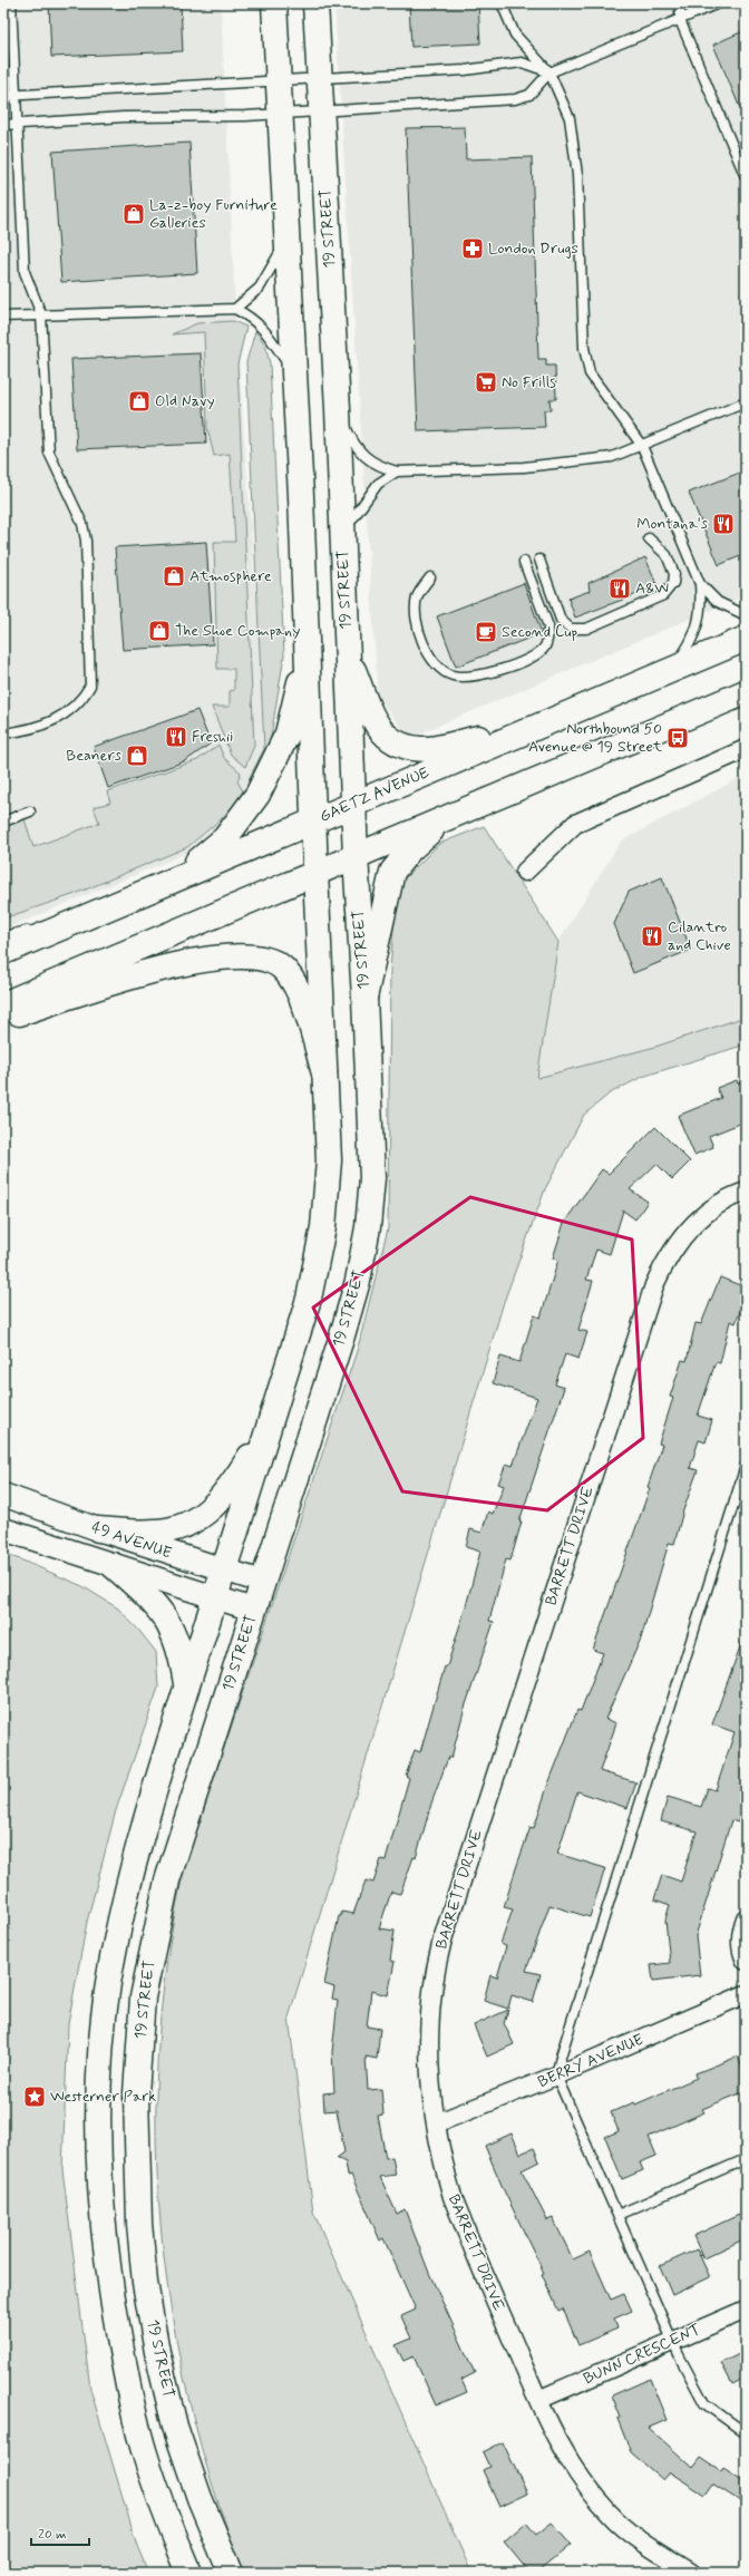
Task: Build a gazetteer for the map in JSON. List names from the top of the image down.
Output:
{
  "streets": {
    "main road": ["19 STREET", "GAETZ AVENUE"],
    "street": [
      "49 AVENUE",
      "BARRETT DRIVE",
      "BERRY AVENUE",
      "BUNN CRESCENT"
    ]
  },
  "crossings": [
    ["19 STREET", "GAETZ AVENUE"],
    ["19 STREET", "49 AVENUE"],
    ["BARRETT DRIVE", "BERRY AVENUE"],
    ["BARRETT DRIVE", "BUNN CRESCENT"]
  ],
  "places": {
    "shop": [
      "La-z-boy Furniture Galleries",
      "Old Navy",
      "Atmosphere",
      "The Shoe Company",
      "Beaners"
    ],
    "pharmacy": ["London Drugs"],
    "supermarket": ["No Frills"],
    "restaurant": [
      "Montana's",
      "A&W",
      "Freshii",
      "Cilantro and Chive"
    ],
    "cafe": ["Second Cup"],
    "bus stop": ["Northbound 50 Avenue @ 19 Street"],
    "place": ["Westerner Park"]
  },
  "scale_bar": "20 m"
}
